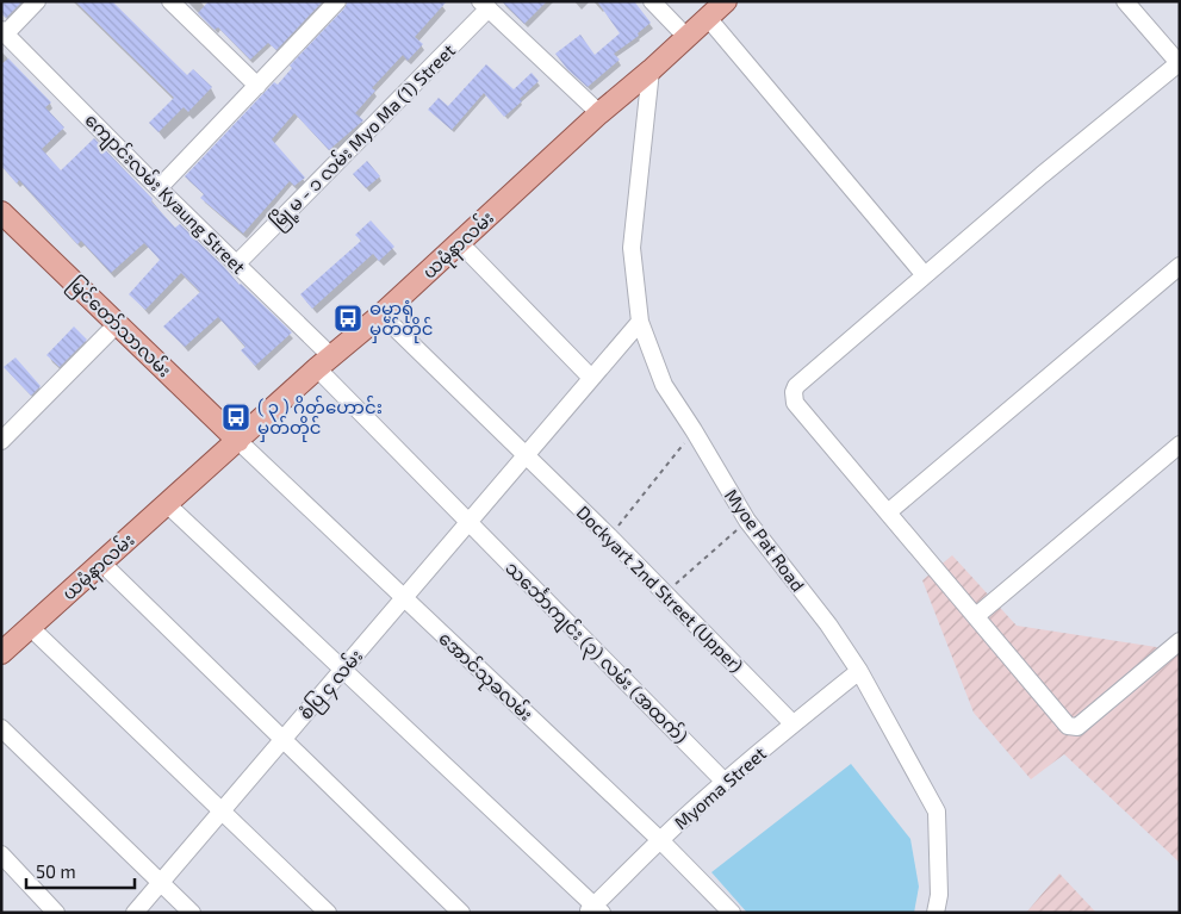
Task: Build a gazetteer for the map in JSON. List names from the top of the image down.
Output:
{
  "streets": {
    "main road": ["ယမုံနာလမ်း", "မြင်တော်သာလမ်း"],
    "street": [
      "မြို့မ - ၁ လမ်း Myo Ma (1) Street",
      "ကျောင်းလမ်း Kyaung Street",
      "Myoe Pat Road",
      "Dockyart 2nd Street (Upper)",
      "သင်္ဘောကျင်း (၃) လမ်း (အထက်)",
      "အောင်သုခလမ်း",
      "စံပြ ၄ လမ်း",
      "Myoma Street"
    ]
  },
  "crossings": [
    ["မြို့မ - ၁ လမ်း Myo Ma (1) Street", "ကျောင်းလမ်း Kyaung Street"],
    ["ကျောင်းလမ်း Kyaung Street", "ယမုံနာလမ်း"],
    ["ကျောင်းလမ်း Kyaung Street", "သင်္ဘောကျင်း (၃) လမ်း (အထက်)"],
    ["ကျောင်းလမ်း Kyaung Street", "စံပြ ၄ လမ်း"],
    ["ယမုံနာလမ်း", "မြင်တော်သာလမ်း"],
    ["ယမုံနာလမ်း", "Myoe Pat Road"],
    ["ယမုံနာလမ်း", "Dockyart 2nd Street (Upper)"],
    ["ယမုံနာလမ်း", "အောင်သုခလမ်း"],
    ["မြင်တော်သာလမ်း", "အောင်သုခလမ်း"],
    ["Myoe Pat Road", "စံပြ ၄ လမ်း"],
    ["Myoe Pat Road", "Myoma Street"],
    ["Dockyart 2nd Street (Upper)", "စံပြ ၄ လမ်း"],
    ["Dockyart 2nd Street (Upper)", "Myoma Street"],
    ["သင်္ဘောကျင်း (၃) လမ်း (အထက်)", "စံပြ ၄ လမ်း"],
    ["သင်္ဘောကျင်း (၃) လမ်း (အထက်)", "Myoma Street"],
    ["အောင်သုခလမ်း", "စံပြ ၄ လမ်း"],
    ["အောင်သုခလမ်း", "Myoma Street"]
  ],
  "places": {
    "bus stop": ["ဓမ္မာရုံ မှတ်တိုင်", "( ၃ ) ဂိတ်ဟောင်း မှတ်တိုင်"]
  },
  "scale_bar": "50 m"
}
